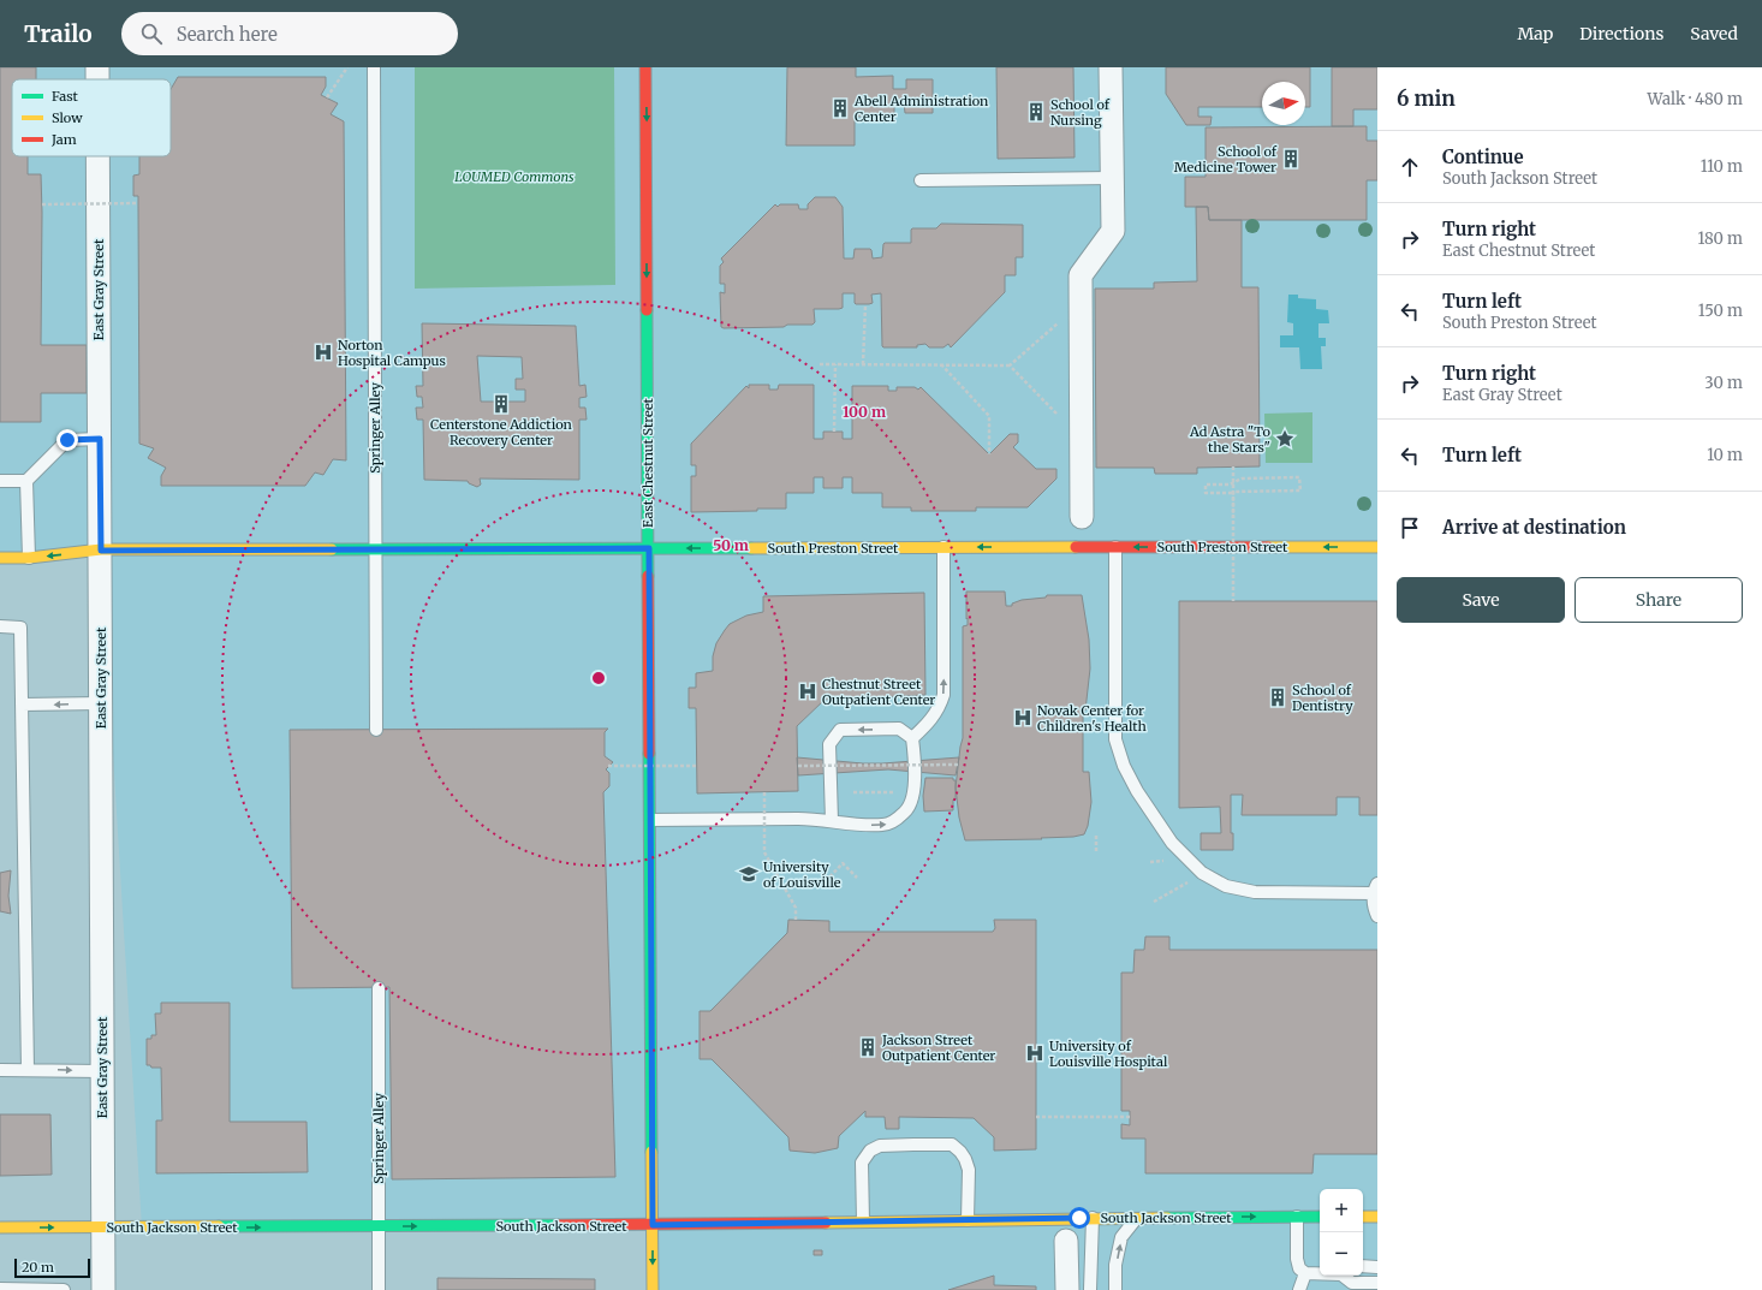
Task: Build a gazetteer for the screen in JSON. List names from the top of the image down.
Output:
{
  "streets": {
    "main road": ["East Chestnut Street", "South Preston Street", "South Jackson Street"],
    "street": ["East Gray Street"],
    "lane": ["Springer Alley"]
  },
  "crossings": [
    ["East Gray Street", "South Preston Street"],
    ["East Gray Street", "South Jackson Street"],
    ["Springer Alley", "South Preston Street"],
    ["Springer Alley", "South Jackson Street"],
    ["East Chestnut Street", "South Preston Street"],
    ["East Chestnut Street", "South Jackson Street"]
  ],
  "one_way": ["East Chestnut Street", "South Preston Street", "South Jackson Street"],
  "parks": ["LOUMED Commons"],
  "places": {
    "building": [
      "Abell Administration Center",
      "School of Nursing",
      "School of Medicine Tower",
      "Centerstone Addiction Recovery Center",
      "School of Dentistry",
      "Jackson Street Outpatient Center"
    ],
    "hospital": [
      "Norton Hospital Campus",
      "Chestnut Street Outpatient Center",
      "Novak Center for Children's Health",
      "University of Louisville Hospital"
    ],
    "place": ["Ad Astra \"To the Stars\""],
    "school or university": ["University of Louisville"]
  },
  "legend": ["Fast", "Slow", "Jam"],
  "scale_bar": "20 m",
  "north": "right",
  "page": {
    "header": "Trailo",
    "search": "Search here",
    "nav": ["Map", "Directions", "Saved"],
    "heading": ["6 min", "Walk · 480 m"],
    "list": [
      ["Continue", "South Jackson Street", "110 m"],
      ["Turn right", "East Chestnut Street", "180 m"],
      ["Turn left", "South Preston Street", "150 m"],
      ["Turn right", "East Gray Street", "30 m"],
      ["Turn left", "10 m"],
      "Arrive at destination"
    ],
    "buttons": ["Save", "Share"],
    "map_buttons": ["+", "−"],
    "scale": "20 m"
  },
  "rings": ["100 m", "50 m"]
}
